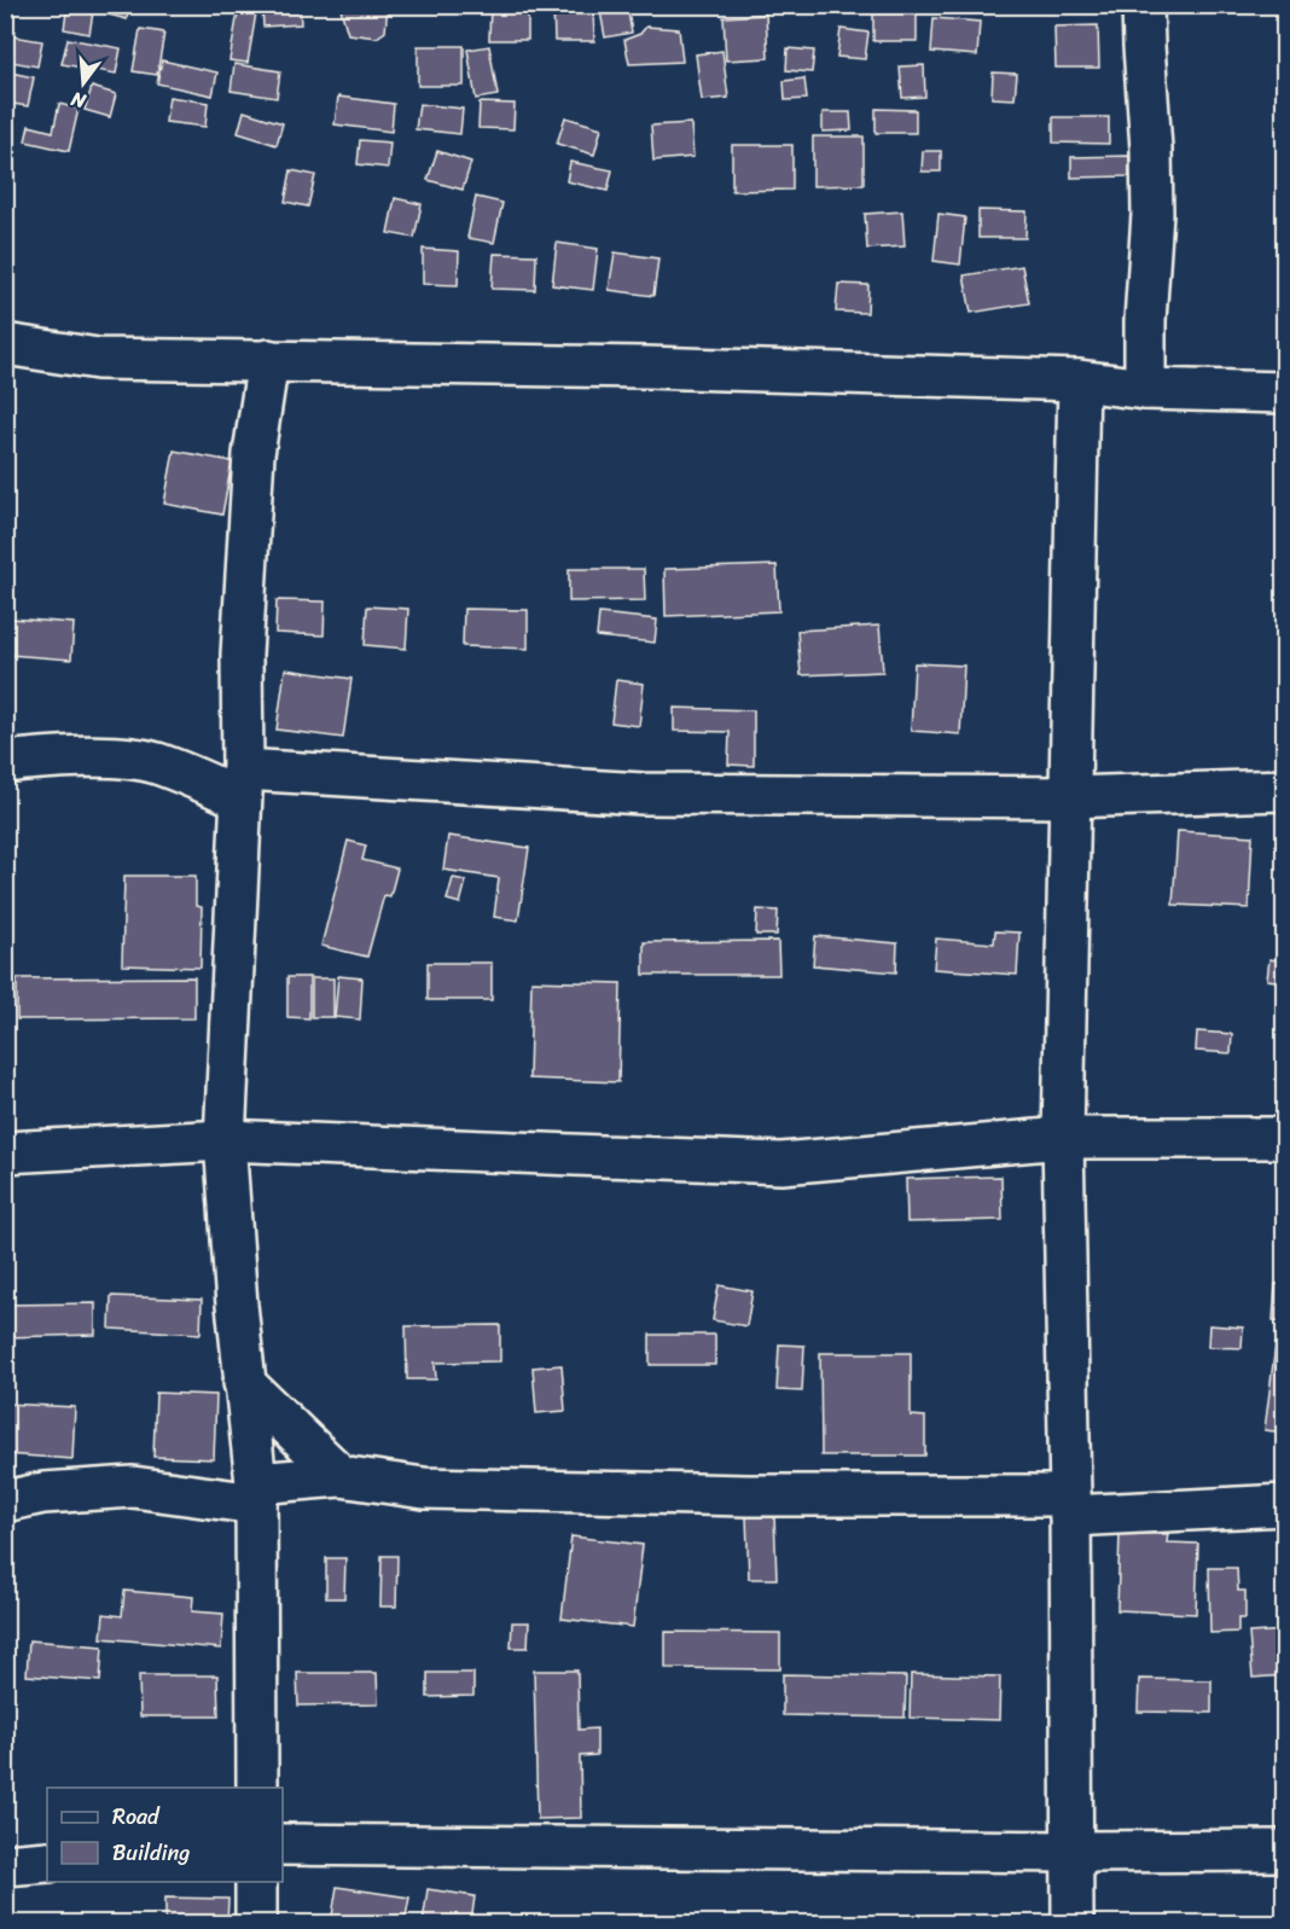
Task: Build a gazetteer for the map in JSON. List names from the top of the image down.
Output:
{
  "legend": ["Road", "Building"],
  "north": "bottom"
}
